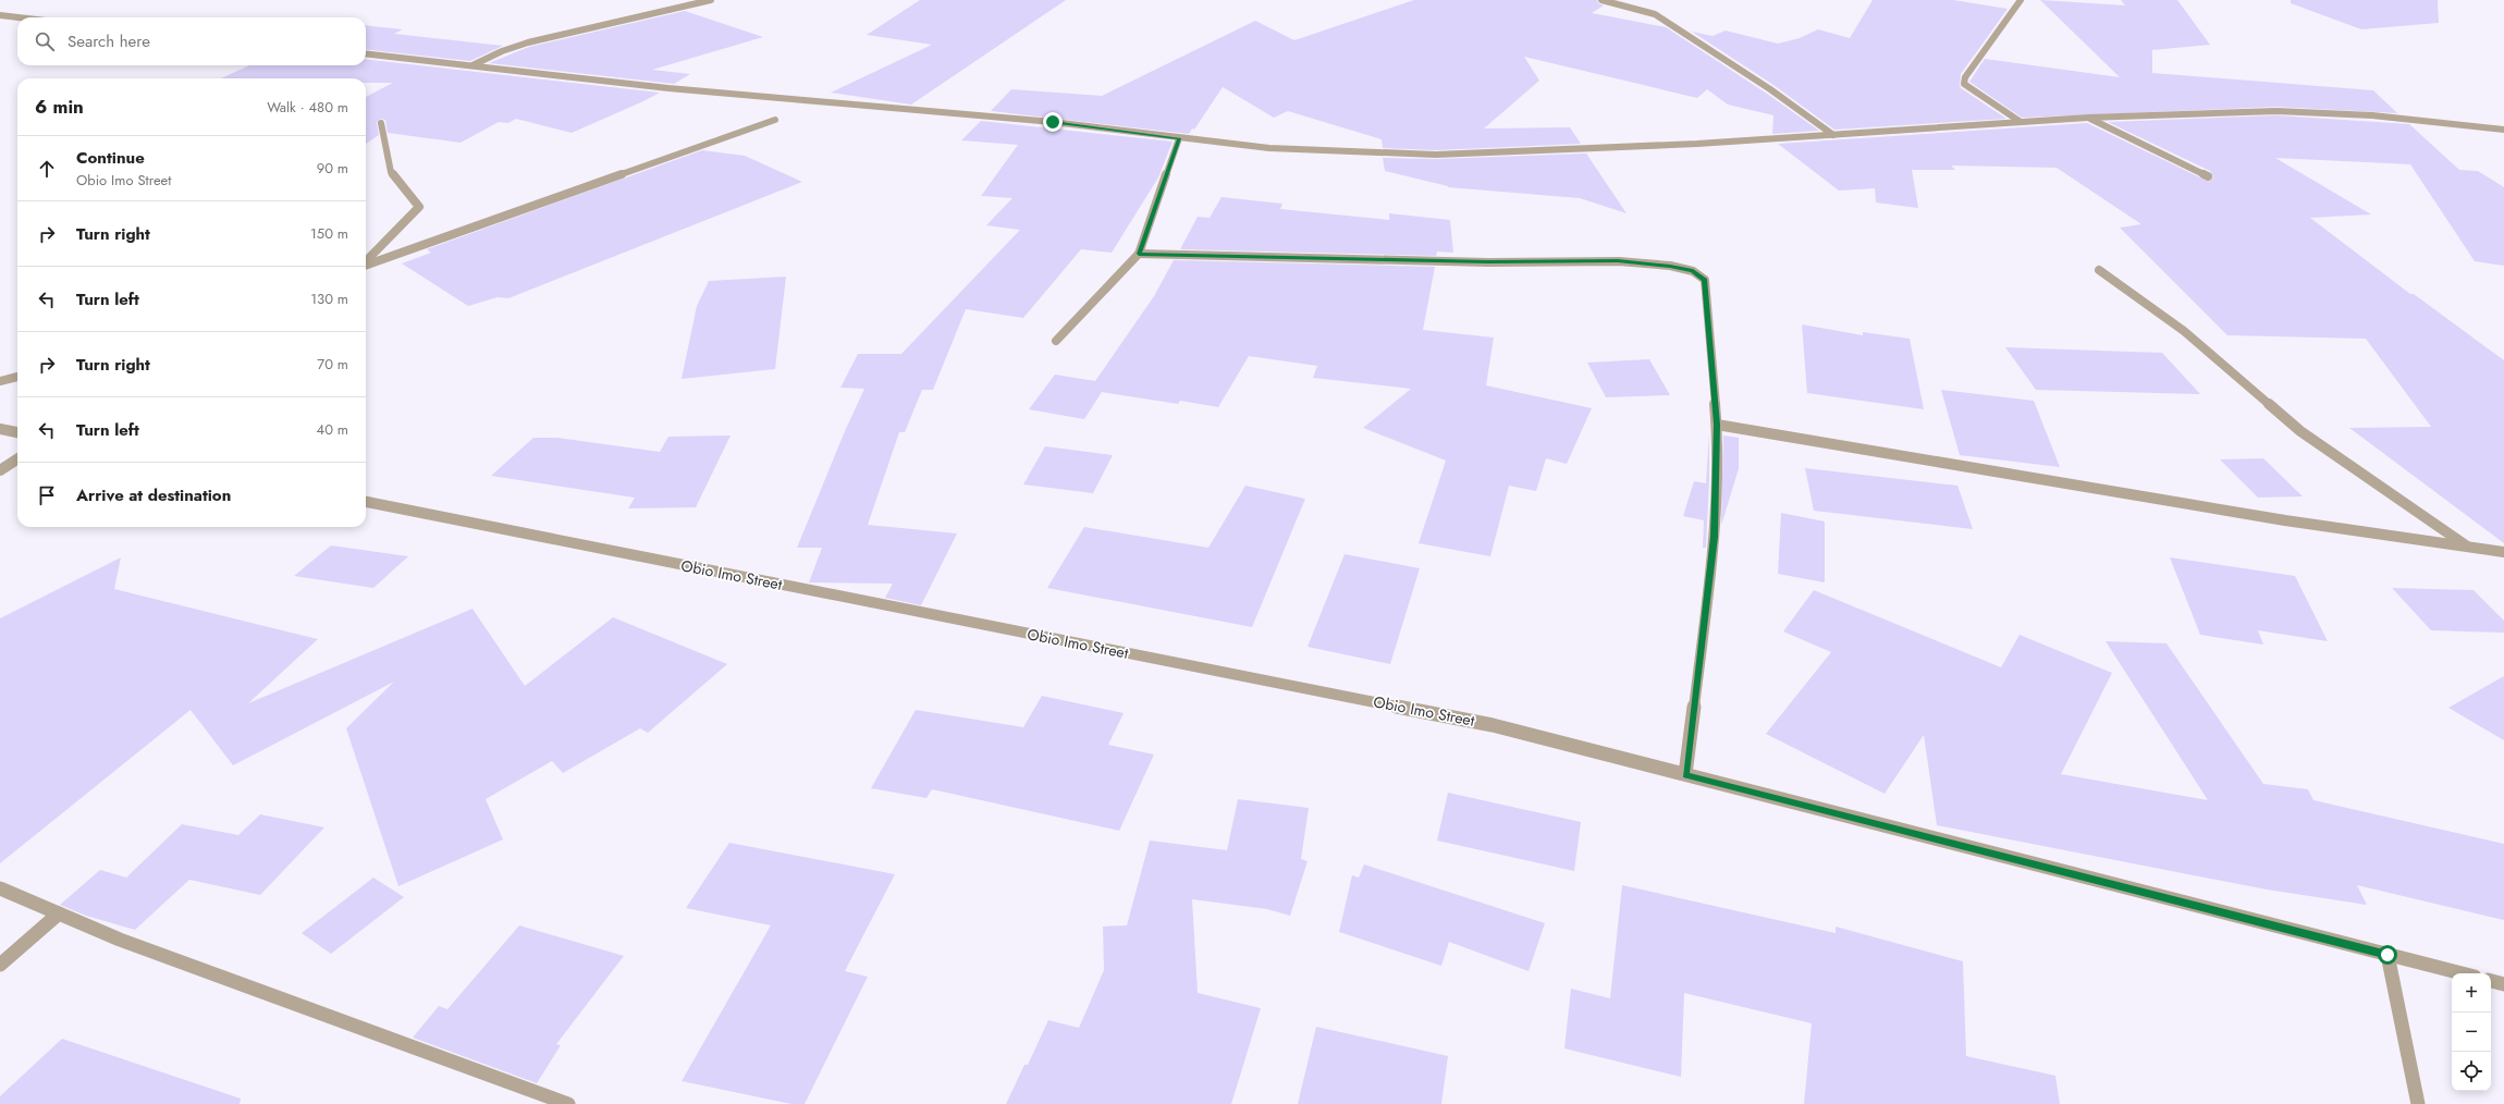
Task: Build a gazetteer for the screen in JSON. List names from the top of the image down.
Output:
{
  "streets": {
    "street": ["Obio Imo Street"]
  },
  "page": {
    "search": "Search here",
    "heading": ["6 min", "Walk · 480 m"],
    "list": [
      ["Continue", "Obio Imo Street", "90 m"],
      ["Turn right", "150 m"],
      ["Turn left", "130 m"],
      ["Turn right", "70 m"],
      ["Turn left", "40 m"],
      "Arrive at destination"
    ],
    "map_buttons": ["+", "−"]
  }
}
